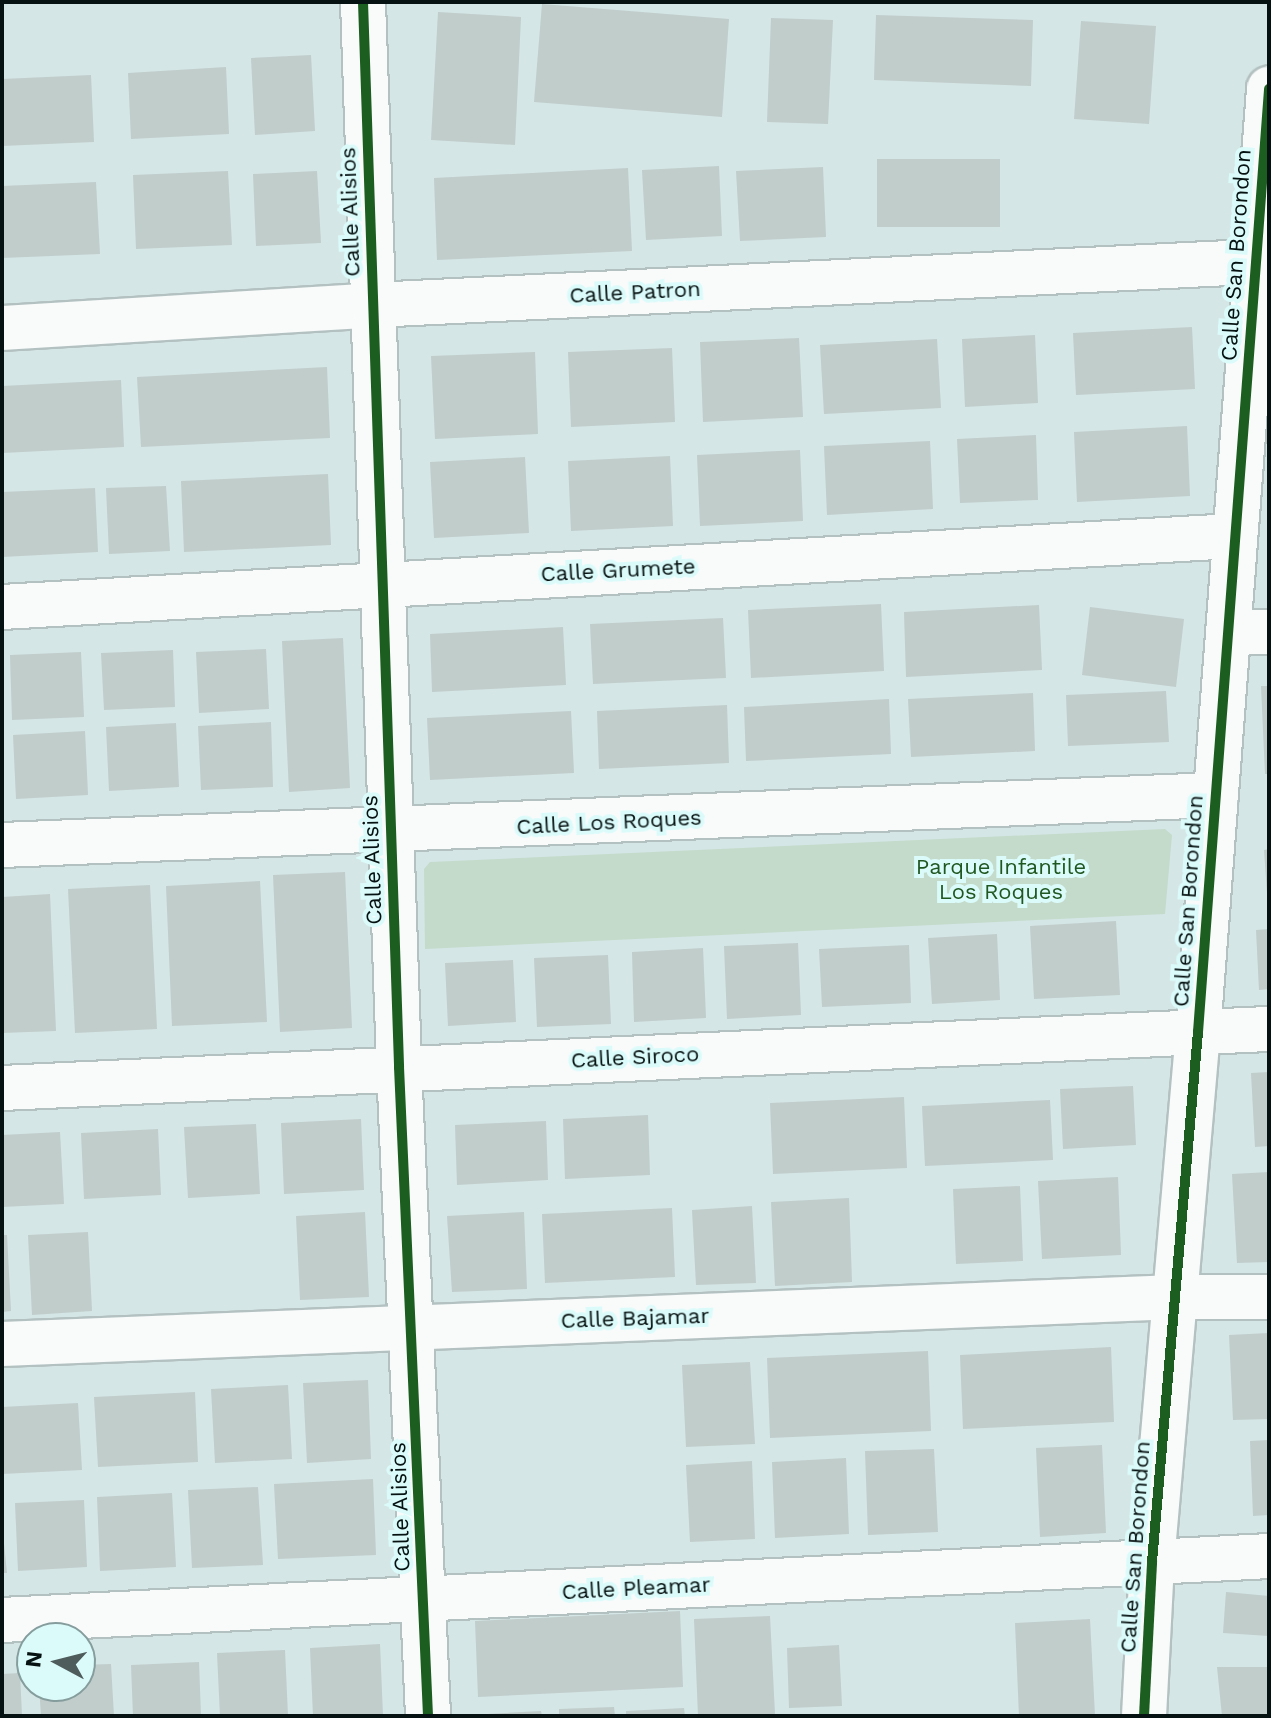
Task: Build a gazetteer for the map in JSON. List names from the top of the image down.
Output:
{
  "streets": {
    "street": [
      "Calle Alisios",
      "Calle San Borondon",
      "Calle Patron",
      "Calle Grumete",
      "Calle Los Roques",
      "Calle Siroco",
      "Calle Bajamar",
      "Calle Pleamar"
    ]
  },
  "crossings": [
    ["Calle Alisios", "Calle Patron"],
    ["Calle Alisios", "Calle Grumete"],
    ["Calle Alisios", "Calle Los Roques"],
    ["Calle Alisios", "Calle Siroco"],
    ["Calle Alisios", "Calle Bajamar"],
    ["Calle Alisios", "Calle Pleamar"],
    ["Calle San Borondon", "Calle Patron"],
    ["Calle San Borondon", "Calle Grumete"],
    ["Calle San Borondon", "Calle Los Roques"],
    ["Calle San Borondon", "Calle Siroco"],
    ["Calle San Borondon", "Calle Bajamar"],
    ["Calle San Borondon", "Calle Pleamar"]
  ],
  "parks": ["Parque Infantile Los Roques"],
  "north": "left"
}
